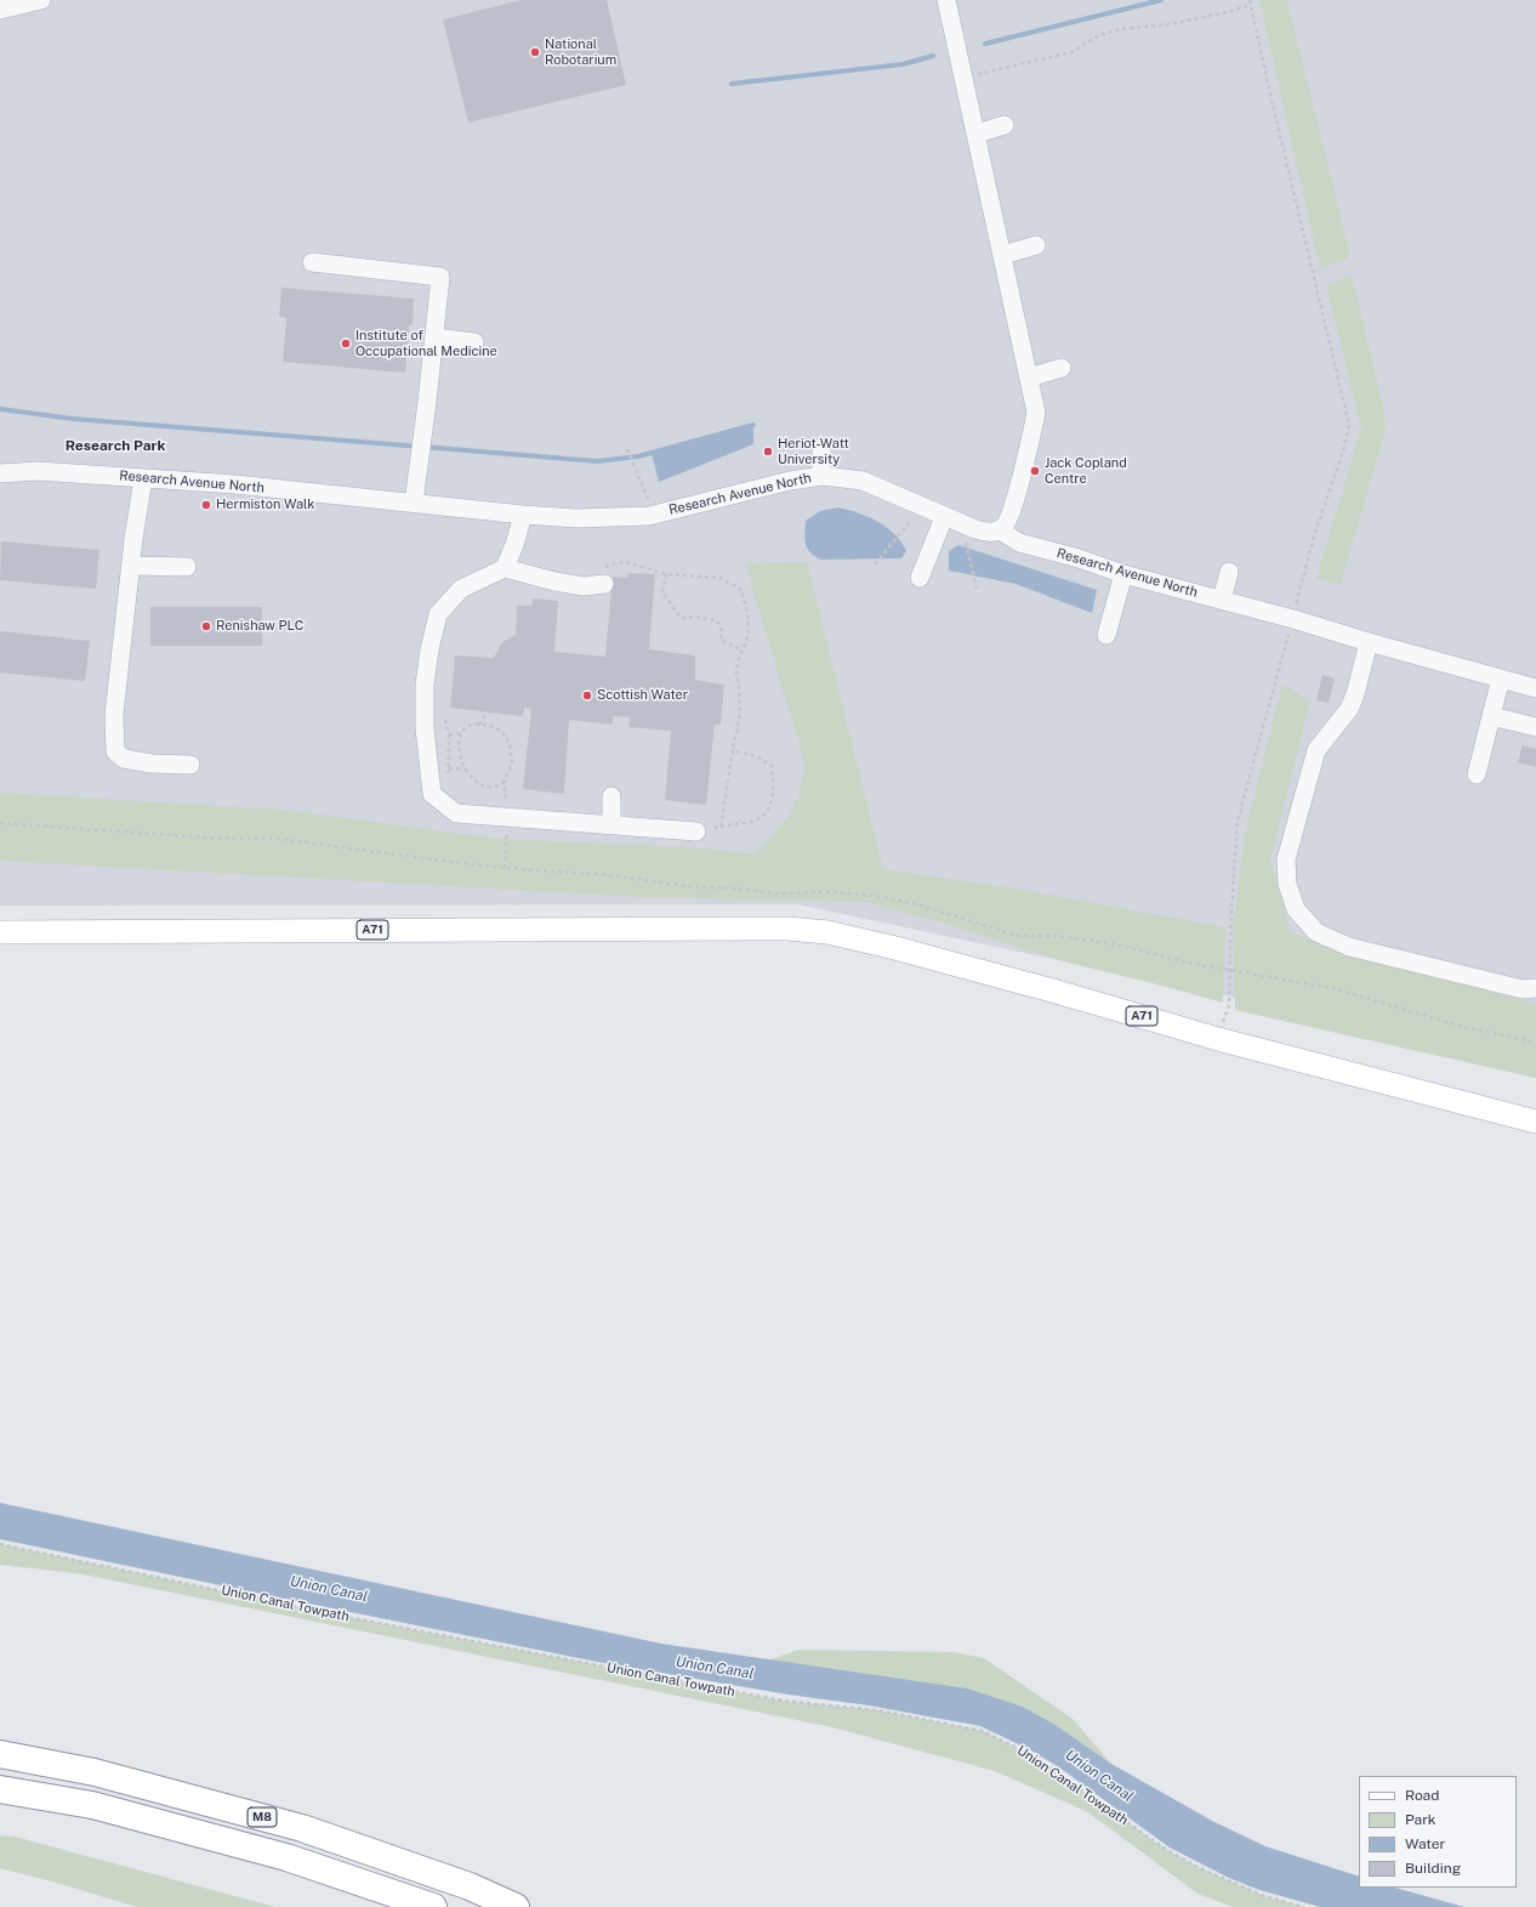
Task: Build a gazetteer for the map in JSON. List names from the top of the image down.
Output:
{
  "streets": {
    "highway": ["M8"],
    "main road": ["A71"],
    "street": ["Research Avenue North"],
    "path": ["Union Canal Towpath"]
  },
  "districts": ["Research Park"],
  "water": ["Union Canal"],
  "places": [
    "National Robotarium",
    "Institute of Occupational Medicine",
    "Heriot-Watt University",
    "Jack Copland Centre",
    "Hermiston Walk",
    "Renishaw PLC",
    "Scottish Water"
  ],
  "legend": [
    "Road",
    "Park",
    "Water",
    "Building"
  ]
}
